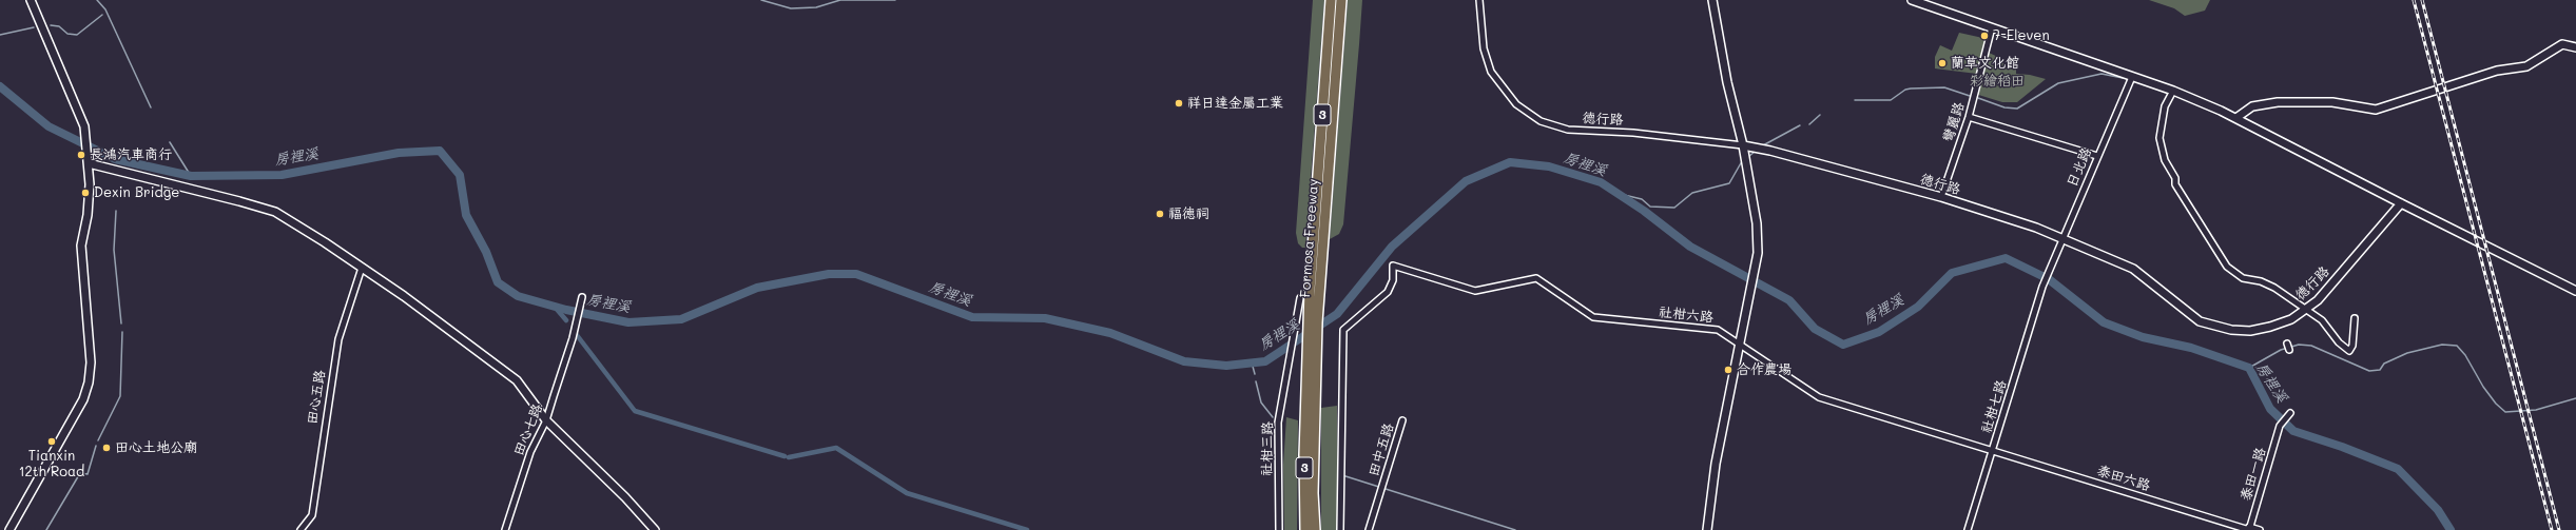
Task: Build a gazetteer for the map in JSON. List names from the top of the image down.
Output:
{
  "streets": {
    "highway": ["3", "Formosa Freeway"],
    "street": [
      "德行路",
      "彎麗路",
      "日北路",
      "社柑六路",
      "田心五路",
      "社柑七路",
      "田心七路",
      "社柑三路",
      "田中五路",
      "泰田一路",
      "泰田六路"
    ]
  },
  "crossings": [
    ["德行路", "彎麗路"],
    ["德行路", "日北路"],
    ["日北路", "社柑七路"],
    ["社柑六路", "社柑七路"],
    ["社柑六路", "泰田六路"],
    ["社柑七路", "泰田六路"],
    ["泰田一路", "泰田六路"]
  ],
  "water": ["房裡溪"],
  "parks": ["彩繪稻田"],
  "places": [
    "7-Eleven",
    "蘭草文化館",
    "祥日達金屬工業",
    "長鴻汽車商行",
    "Dexin Bridge",
    "福德祠",
    "合作農場",
    "Tianxin 12th Road",
    "田心土地公廟"
  ]
}
